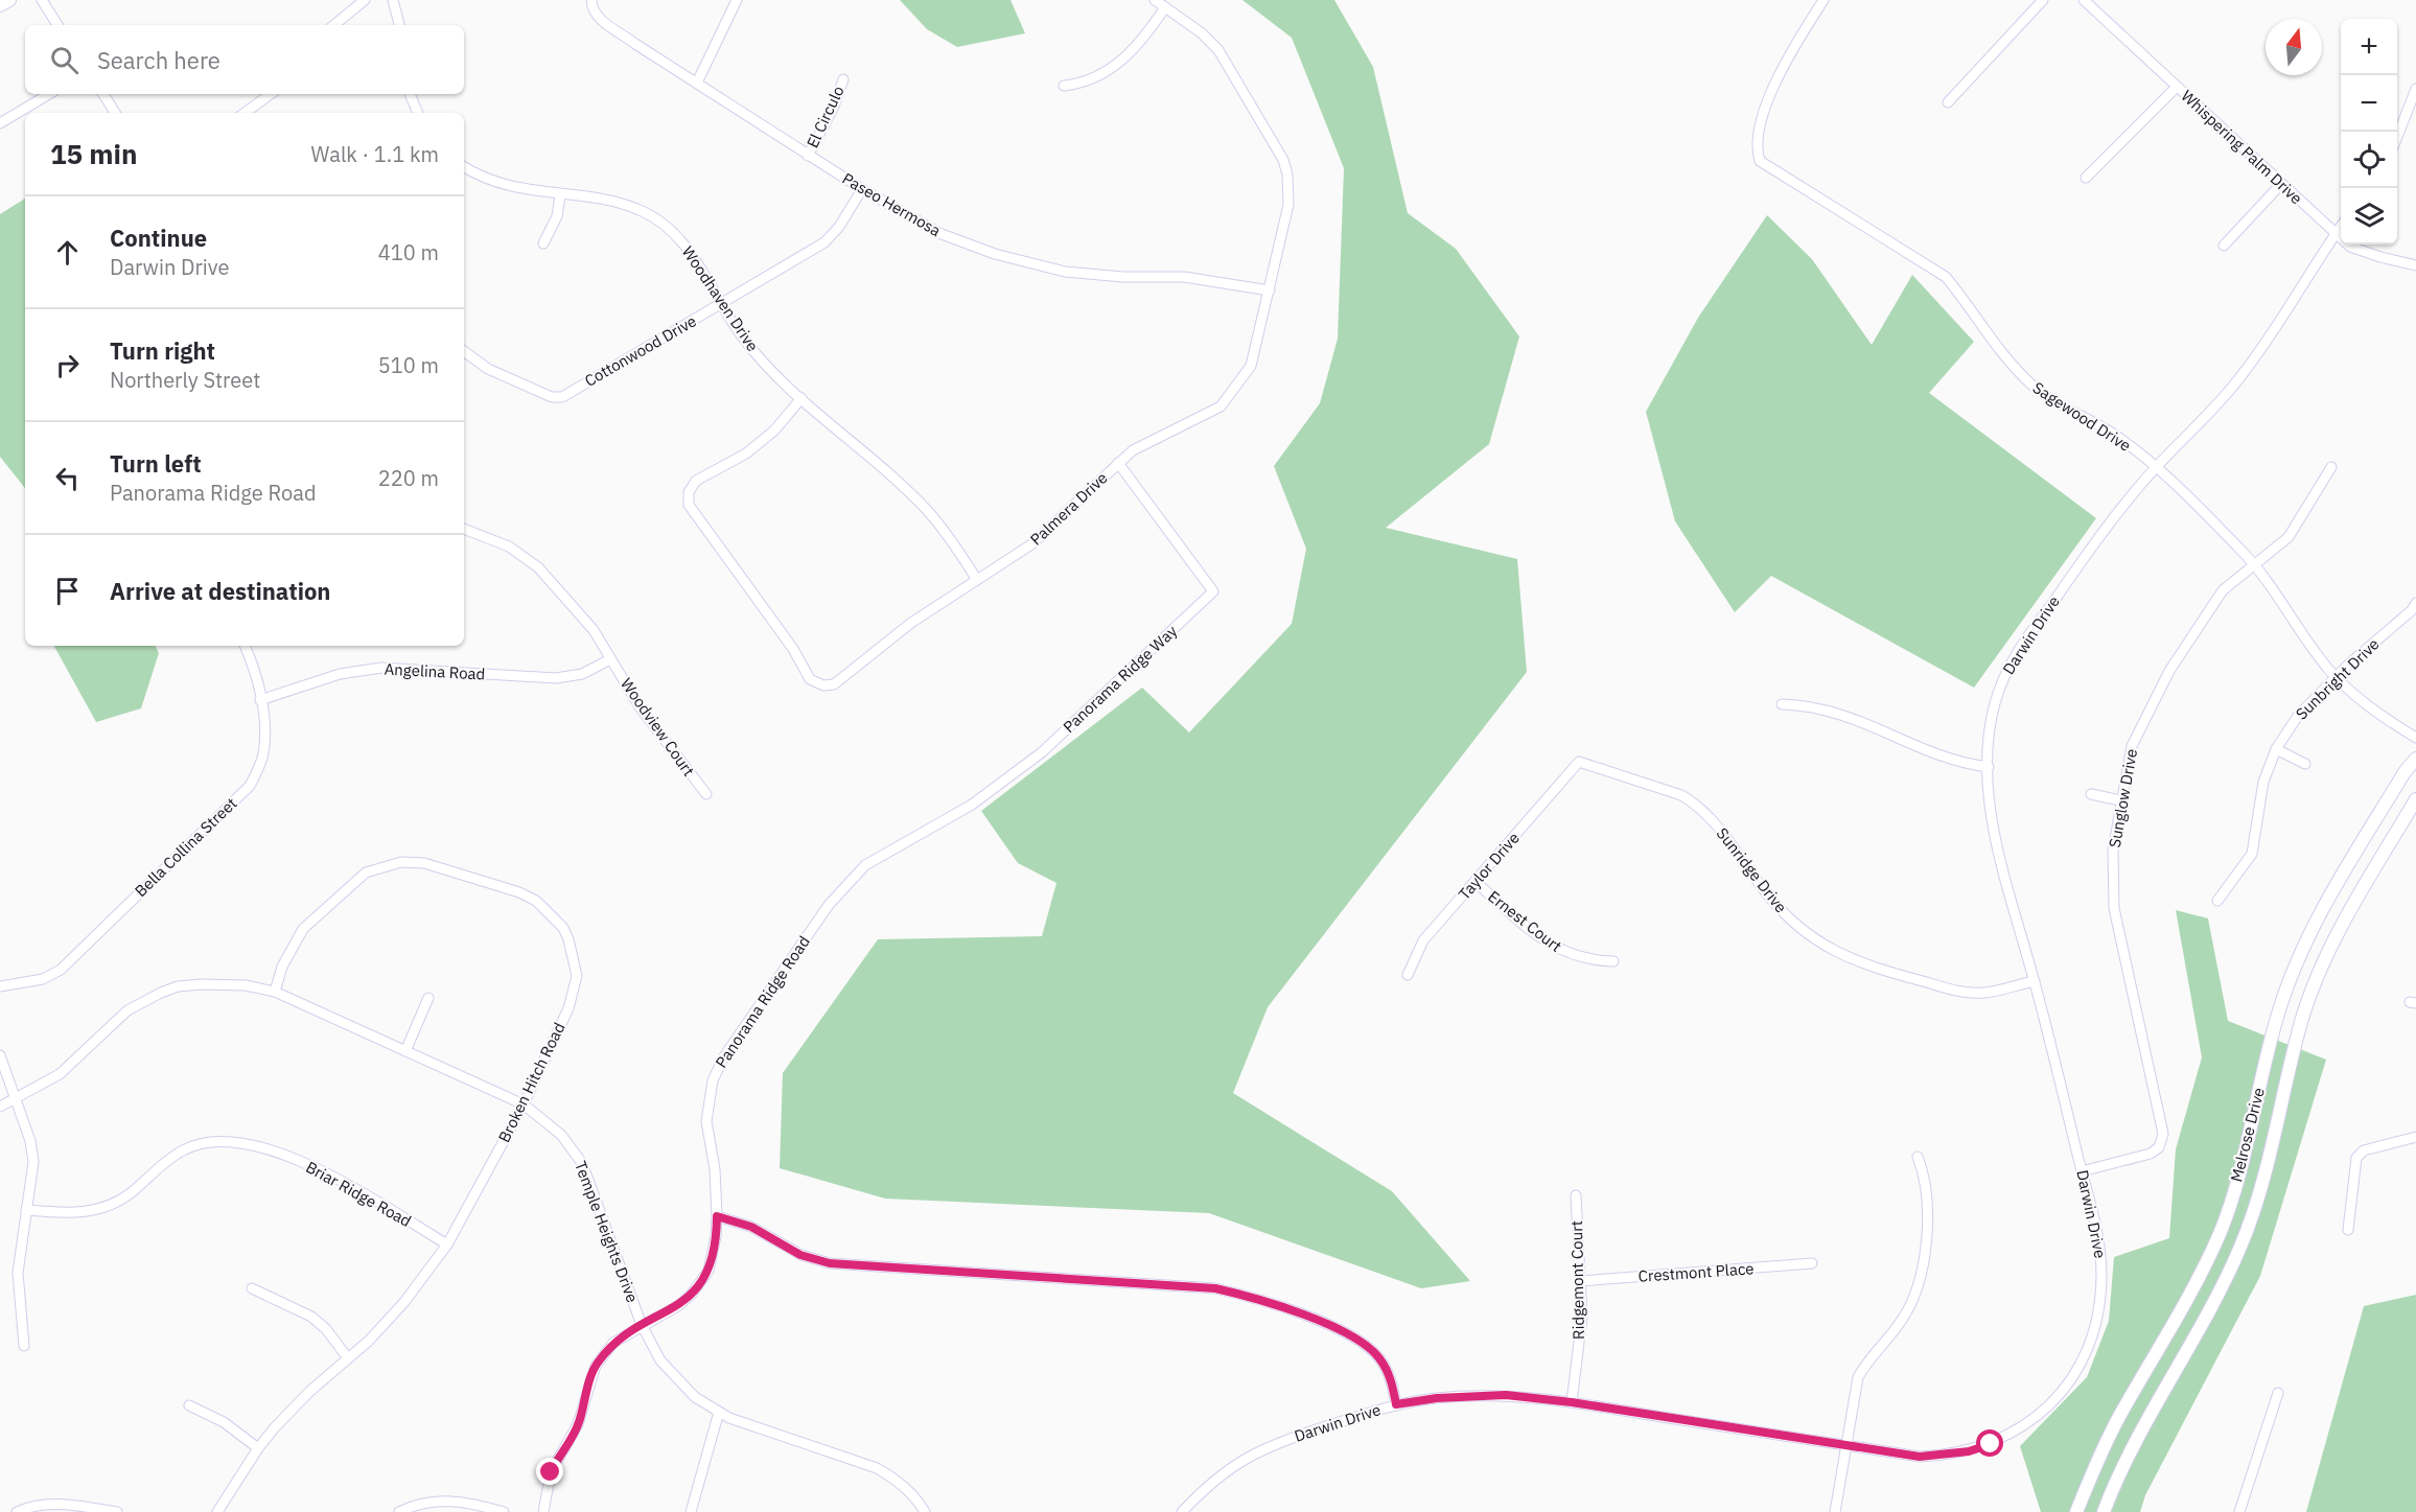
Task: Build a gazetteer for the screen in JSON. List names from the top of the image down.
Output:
{
  "streets": {
    "main road": ["Melrose Drive"],
    "street": [
      "El Circulo",
      "Whispering Palm Drive",
      "Paseo Hermosa",
      "Woodhaven Drive",
      "Cottonwood Drive",
      "Sagewood Drive",
      "Palmera Drive",
      "Darwin Drive",
      "Angelina Road",
      "Panorama Ridge Way",
      "Sunbright Drive",
      "Woodview Court",
      "Sunglow Drive",
      "Bella Collina Street",
      "Taylor Drive",
      "Sunridge Drive",
      "Ernest Court",
      "Panorama Ridge Road",
      "Broken Hitch Road",
      "Briar Ridge Road",
      "Temple Heights Drive",
      "Crestmont Place",
      "Ridgemont Court"
    ]
  },
  "crossings": [
    ["El Circulo", "Paseo Hermosa"],
    ["Whispering Palm Drive", "Darwin Drive"],
    ["Paseo Hermosa", "Cottonwood Drive"],
    ["Paseo Hermosa", "Palmera Drive"],
    ["Woodhaven Drive", "Cottonwood Drive"],
    ["Woodhaven Drive", "Palmera Drive"],
    ["Sagewood Drive", "Darwin Drive"],
    ["Sagewood Drive", "Sunbright Drive"],
    ["Sagewood Drive", "Sunglow Drive"],
    ["Palmera Drive", "Panorama Ridge Way"],
    ["Darwin Drive", "Sunglow Drive"],
    ["Darwin Drive", "Sunridge Drive"],
    ["Darwin Drive", "Ridgemont Court"],
    ["Angelina Road", "Woodview Court"],
    ["Angelina Road", "Bella Collina Street"],
    ["Panorama Ridge Way", "Panorama Ridge Road"],
    ["Taylor Drive", "Sunridge Drive"],
    ["Taylor Drive", "Ernest Court"],
    ["Panorama Ridge Road", "Temple Heights Drive"],
    ["Broken Hitch Road", "Briar Ridge Road"],
    ["Broken Hitch Road", "Temple Heights Drive"],
    ["Crestmont Place", "Ridgemont Court"]
  ],
  "north": "top",
  "page": {
    "map_buttons": ["+", "−"],
    "search": "Search here",
    "heading": ["15 min", "Walk · 1.1 km"],
    "list": [
      ["Continue", "Darwin Drive", "410 m"],
      ["Turn right", "Northerly Street", "510 m"],
      ["Turn left", "Panorama Ridge Road", "220 m"],
      "Arrive at destination"
    ]
  }
}
